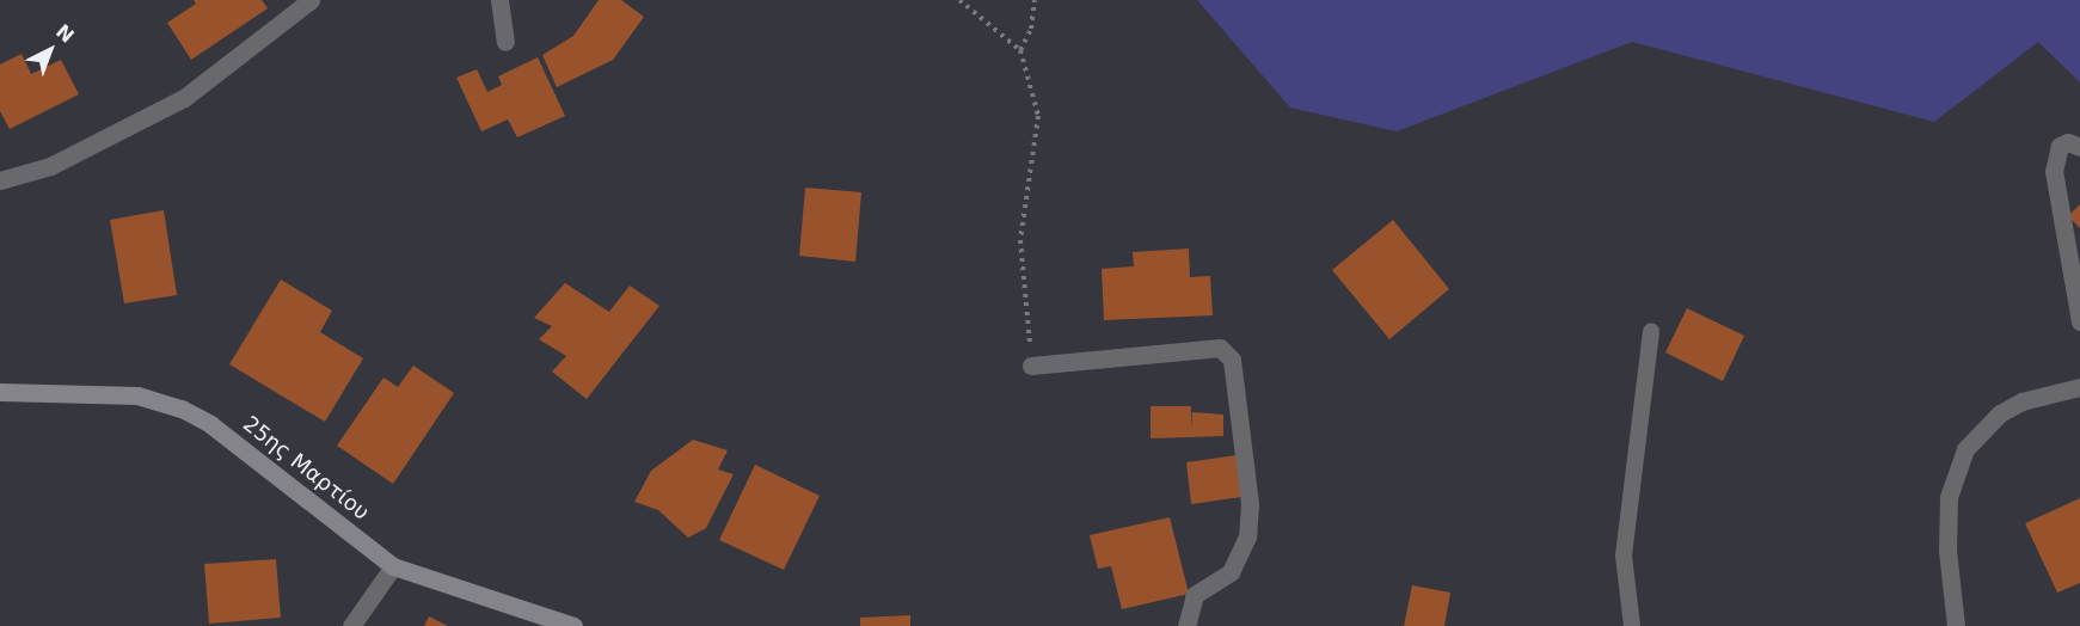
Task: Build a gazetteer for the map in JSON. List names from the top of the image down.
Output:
{
  "streets": {
    "street": ["25ης Μαρτίου"]
  },
  "north": "top right"
}
